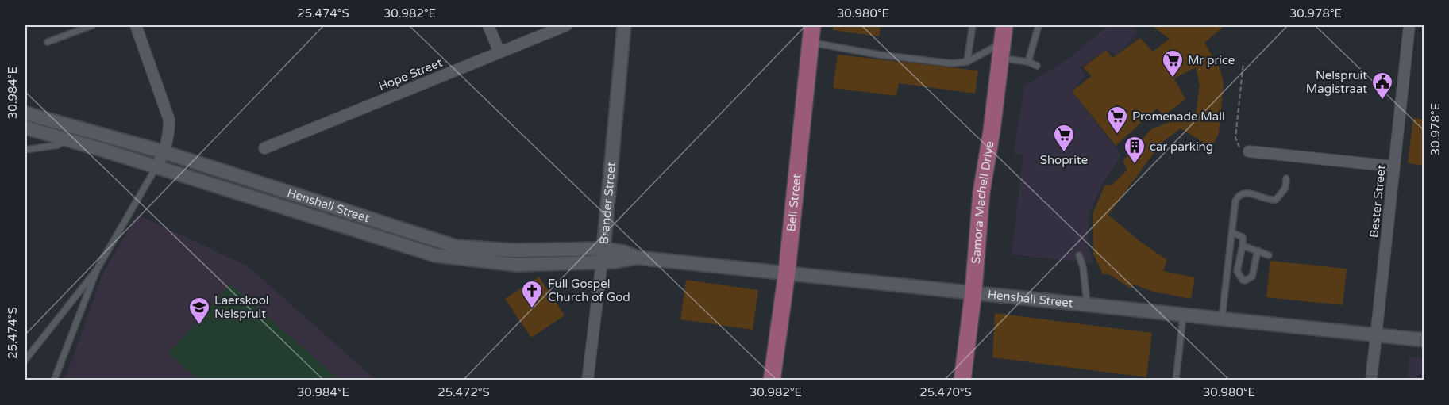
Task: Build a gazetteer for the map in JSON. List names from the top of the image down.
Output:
{
  "streets": {
    "main road": ["Samora Machell Drive", "Bell Street"],
    "street": [
      "Hope Street",
      "Bester Street",
      "Brander Street",
      "Henshall Street"
    ]
  },
  "crossings": [
    ["Bester Street", "Henshall Street"],
    ["Samora Machell Drive", "Henshall Street"],
    ["Brander Street", "Henshall Street"],
    ["Bell Street", "Henshall Street"]
  ],
  "places": {
    "supermarket": ["Mr price", "Promenade Mall", "Shoprite"],
    "public building": ["Nelspruit Magistraat"],
    "building": ["car parking"],
    "church": ["Full Gospel Church of God"],
    "school or university": ["Laerskool Nelspruit"]
  },
  "coordinates": [
    "25.474°S",
    "30.982°E",
    "30.980°E",
    "30.978°E",
    "30.984°E",
    "25.472°S",
    "25.470°S"
  ]
}
